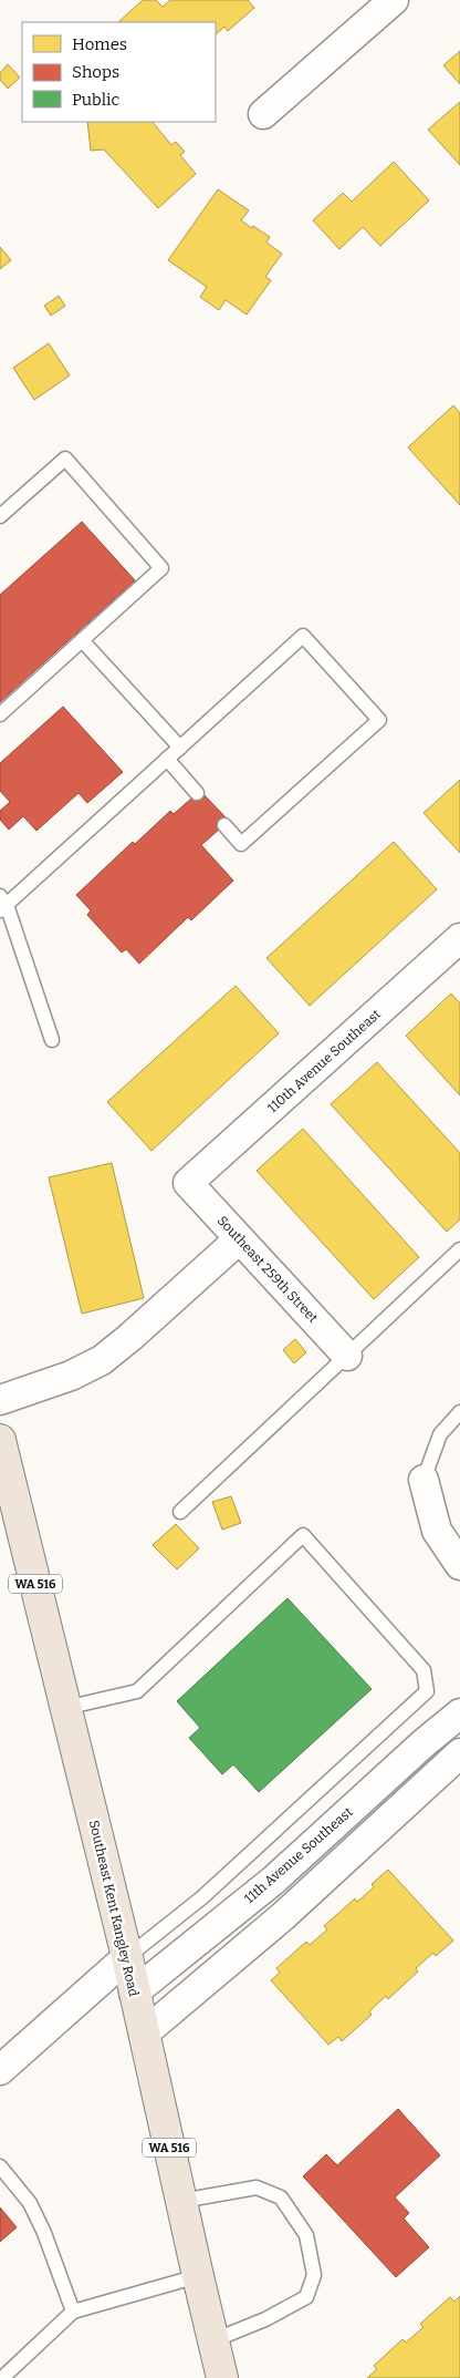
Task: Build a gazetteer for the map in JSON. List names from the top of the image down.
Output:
{
  "streets": {
    "main road": ["WA 516", "Southeast Kent Kangley Road"],
    "street": ["110th Avenue Southeast", "Southeast 259th Street", "11th Avenue Southeast"]
  },
  "crossings": [
    ["110th Avenue Southeast", "Southeast 259th Street"],
    ["11th Avenue Southeast", "Southeast Kent Kangley Road"]
  ],
  "legend": ["Homes", "Shops", "Public"]
}
